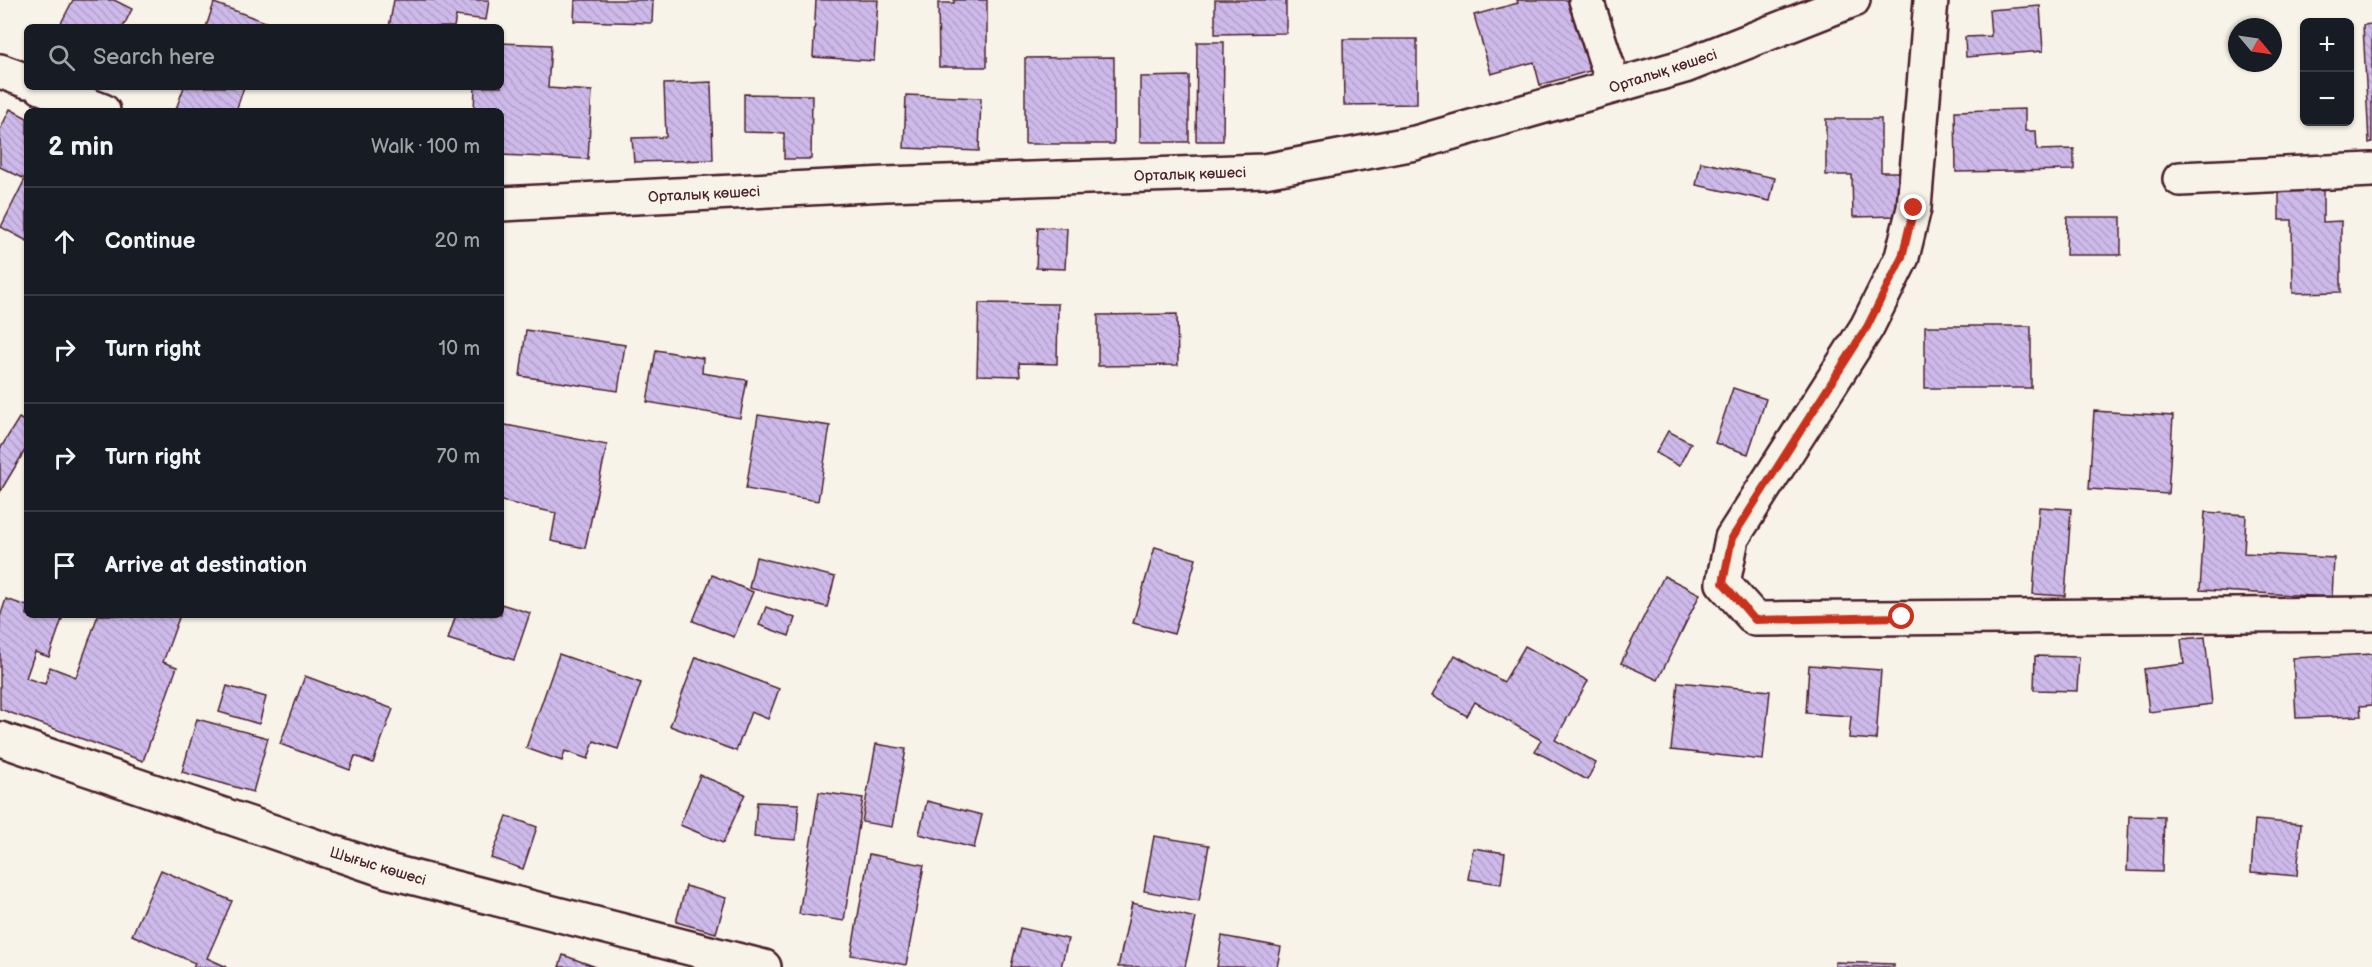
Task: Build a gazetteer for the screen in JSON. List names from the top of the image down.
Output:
{
  "streets": {
    "street": ["Орталық көшесі", "Шығыс көшесі"]
  },
  "north": "bottom right",
  "page": {
    "map_buttons": ["+", "−"],
    "search": "Search here",
    "heading": ["2 min", "Walk · 100 m"],
    "list": [
      ["Continue", "20 m"],
      ["Turn right", "10 m"],
      ["Turn right", "70 m"],
      "Arrive at destination"
    ]
  }
}
